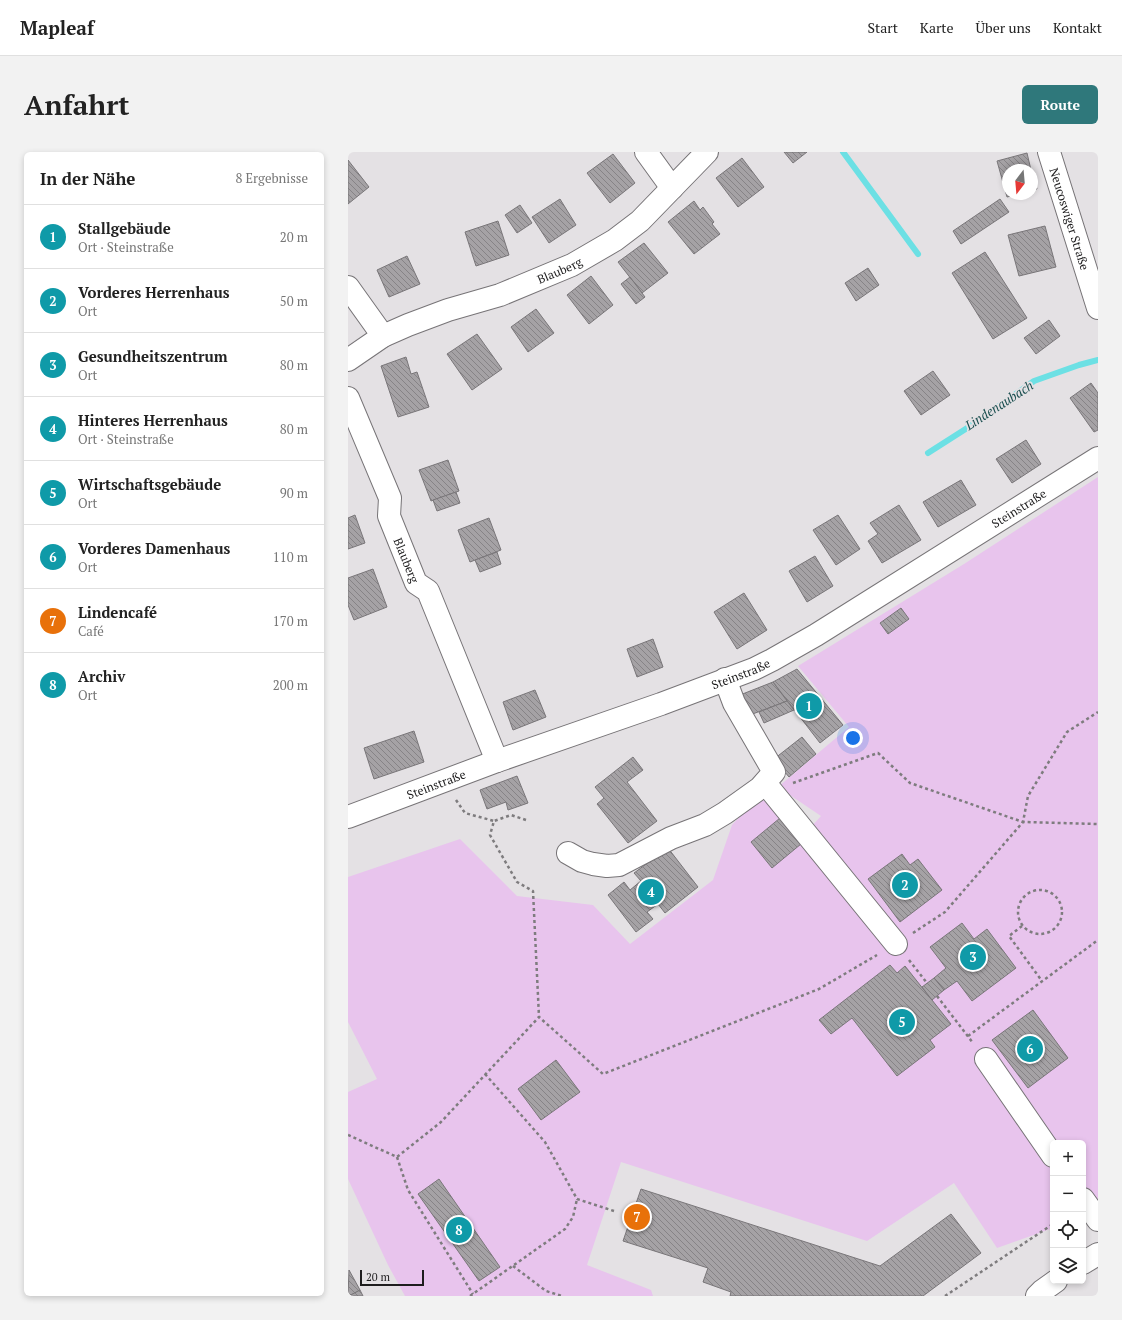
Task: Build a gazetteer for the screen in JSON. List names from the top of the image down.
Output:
{
  "streets": {
    "street": ["Neucoswiger Straße", "Blauberg", "Steinstraße"]
  },
  "crossings": [
    ["Blauberg", "Steinstraße"]
  ],
  "water": ["Lindenaubach"],
  "scale_bar": "20 m",
  "north": "bottom",
  "page": {
    "header": "Mapleaf",
    "nav": [
      "Start",
      "Karte",
      "Über uns",
      "Kontakt"
    ],
    "buttons": "Route",
    "title": "Anfahrt",
    "heading": ["In der Nähe", "8 Ergebnisse"],
    "list": [
      {
        "mark": "1",
        "name": "Stallgebäude",
        "note": "Ort · Steinstraße",
        "value": "20 m"
      },
      {
        "mark": "2",
        "name": "Vorderes Herrenhaus",
        "note": "Ort",
        "value": "50 m"
      },
      {
        "mark": "3",
        "name": "Gesundheitszentrum",
        "note": "Ort",
        "value": "80 m"
      },
      {
        "mark": "4",
        "name": "Hinteres Herrenhaus",
        "note": "Ort · Steinstraße",
        "value": "80 m"
      },
      {
        "mark": "5",
        "name": "Wirtschaftsgebäude",
        "note": "Ort",
        "value": "90 m"
      },
      {
        "mark": "6",
        "name": "Vorderes Damenhaus",
        "note": "Ort",
        "value": "110 m"
      },
      {
        "mark": "7",
        "name": "Lindencafé",
        "note": "Café",
        "value": "170 m"
      },
      {
        "mark": "8",
        "name": "Archiv",
        "note": "Ort",
        "value": "200 m"
      }
    ],
    "pins": [
      "1",
      "2",
      "4",
      "3",
      "5",
      "6",
      "7",
      "8"
    ],
    "map_buttons": ["+", "−"],
    "scale": "20 m"
  }
}
